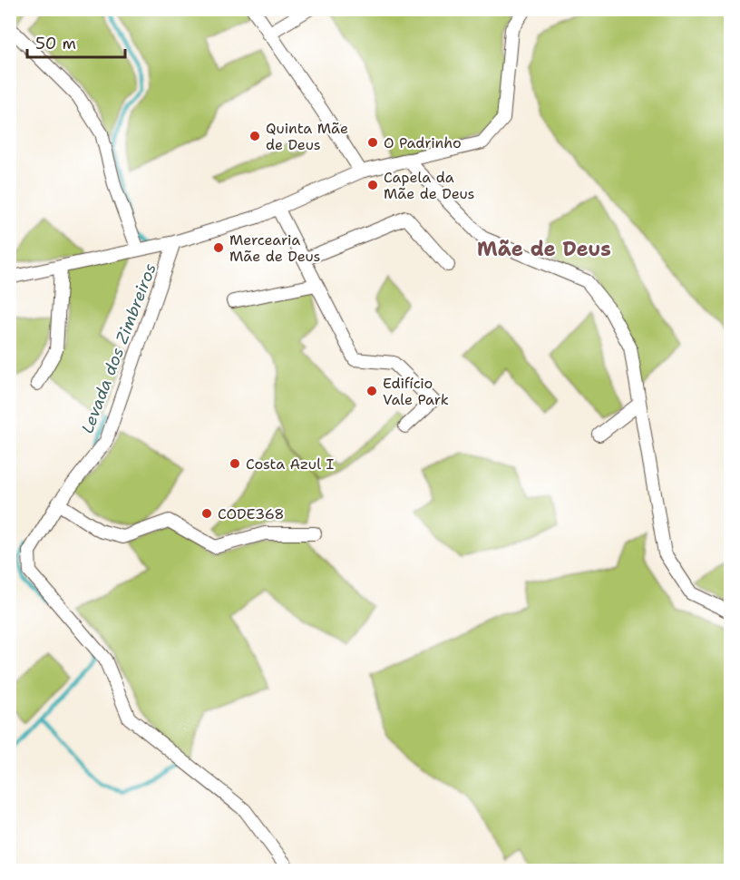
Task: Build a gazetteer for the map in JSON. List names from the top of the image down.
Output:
{
  "districts": ["Mãe de Deus"],
  "water": ["Levada dos Zimbreiros"],
  "places": [
    "Quinta Mãe de Deus",
    "O Padrinho",
    "Capela da Mãe de Deus",
    "Mercearia Mãe de Deus",
    "Edifício Vale Park",
    "Costa Azul I",
    "CODE368"
  ],
  "scale_bar": "50 m"
}
